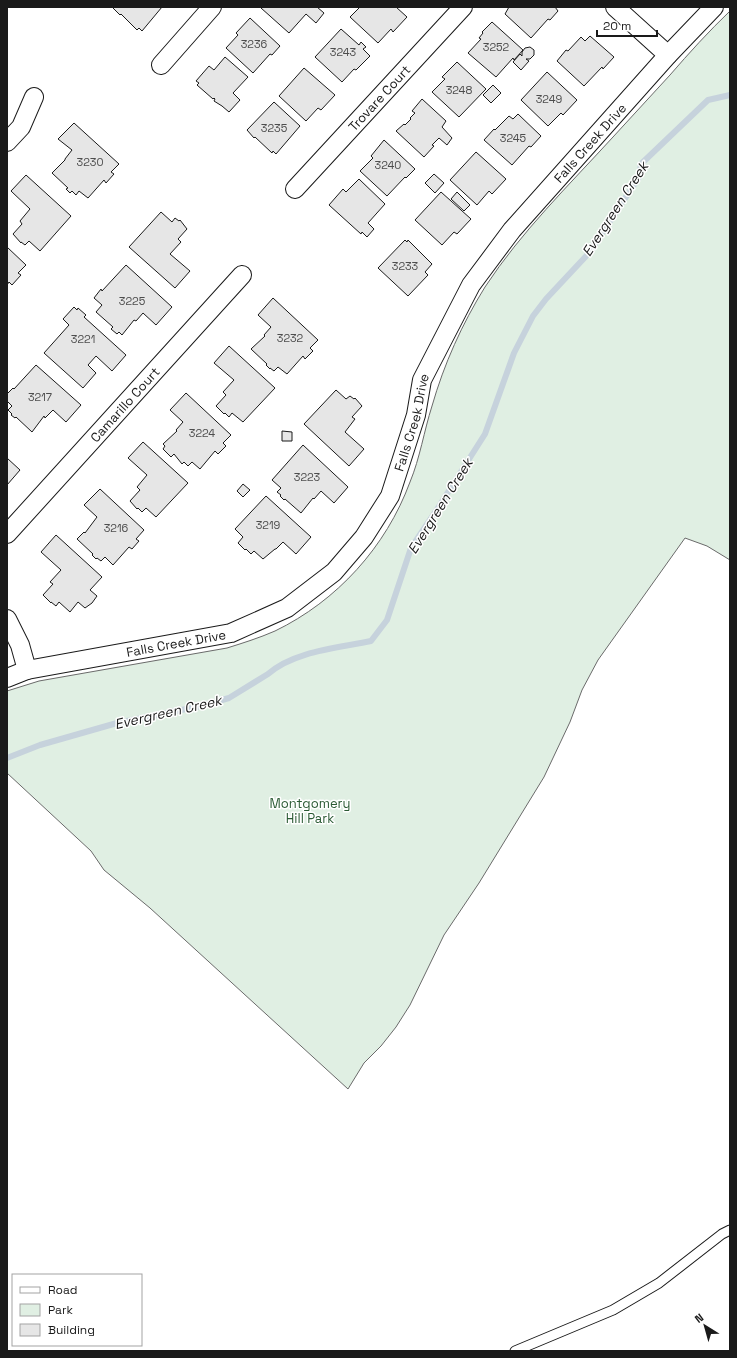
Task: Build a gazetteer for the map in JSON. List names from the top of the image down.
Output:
{
  "streets": {
    "street": ["Trovare Court", "Falls Creek Drive", "Camarillo Court"]
  },
  "water": ["Evergreen Creek"],
  "parks": ["Montgomery Hill Park"],
  "house_numbers": [
    "3236",
    "3252",
    "3243",
    "3248",
    "3249",
    "3235",
    "3245",
    "3230",
    "3240",
    "3233",
    "3225",
    "3232",
    "3221",
    "3217",
    "3224",
    "3223",
    "3219",
    "3216"
  ],
  "legend": ["Road", "Park", "Building"],
  "scale_bar": "20 m",
  "north": "top left"
}
